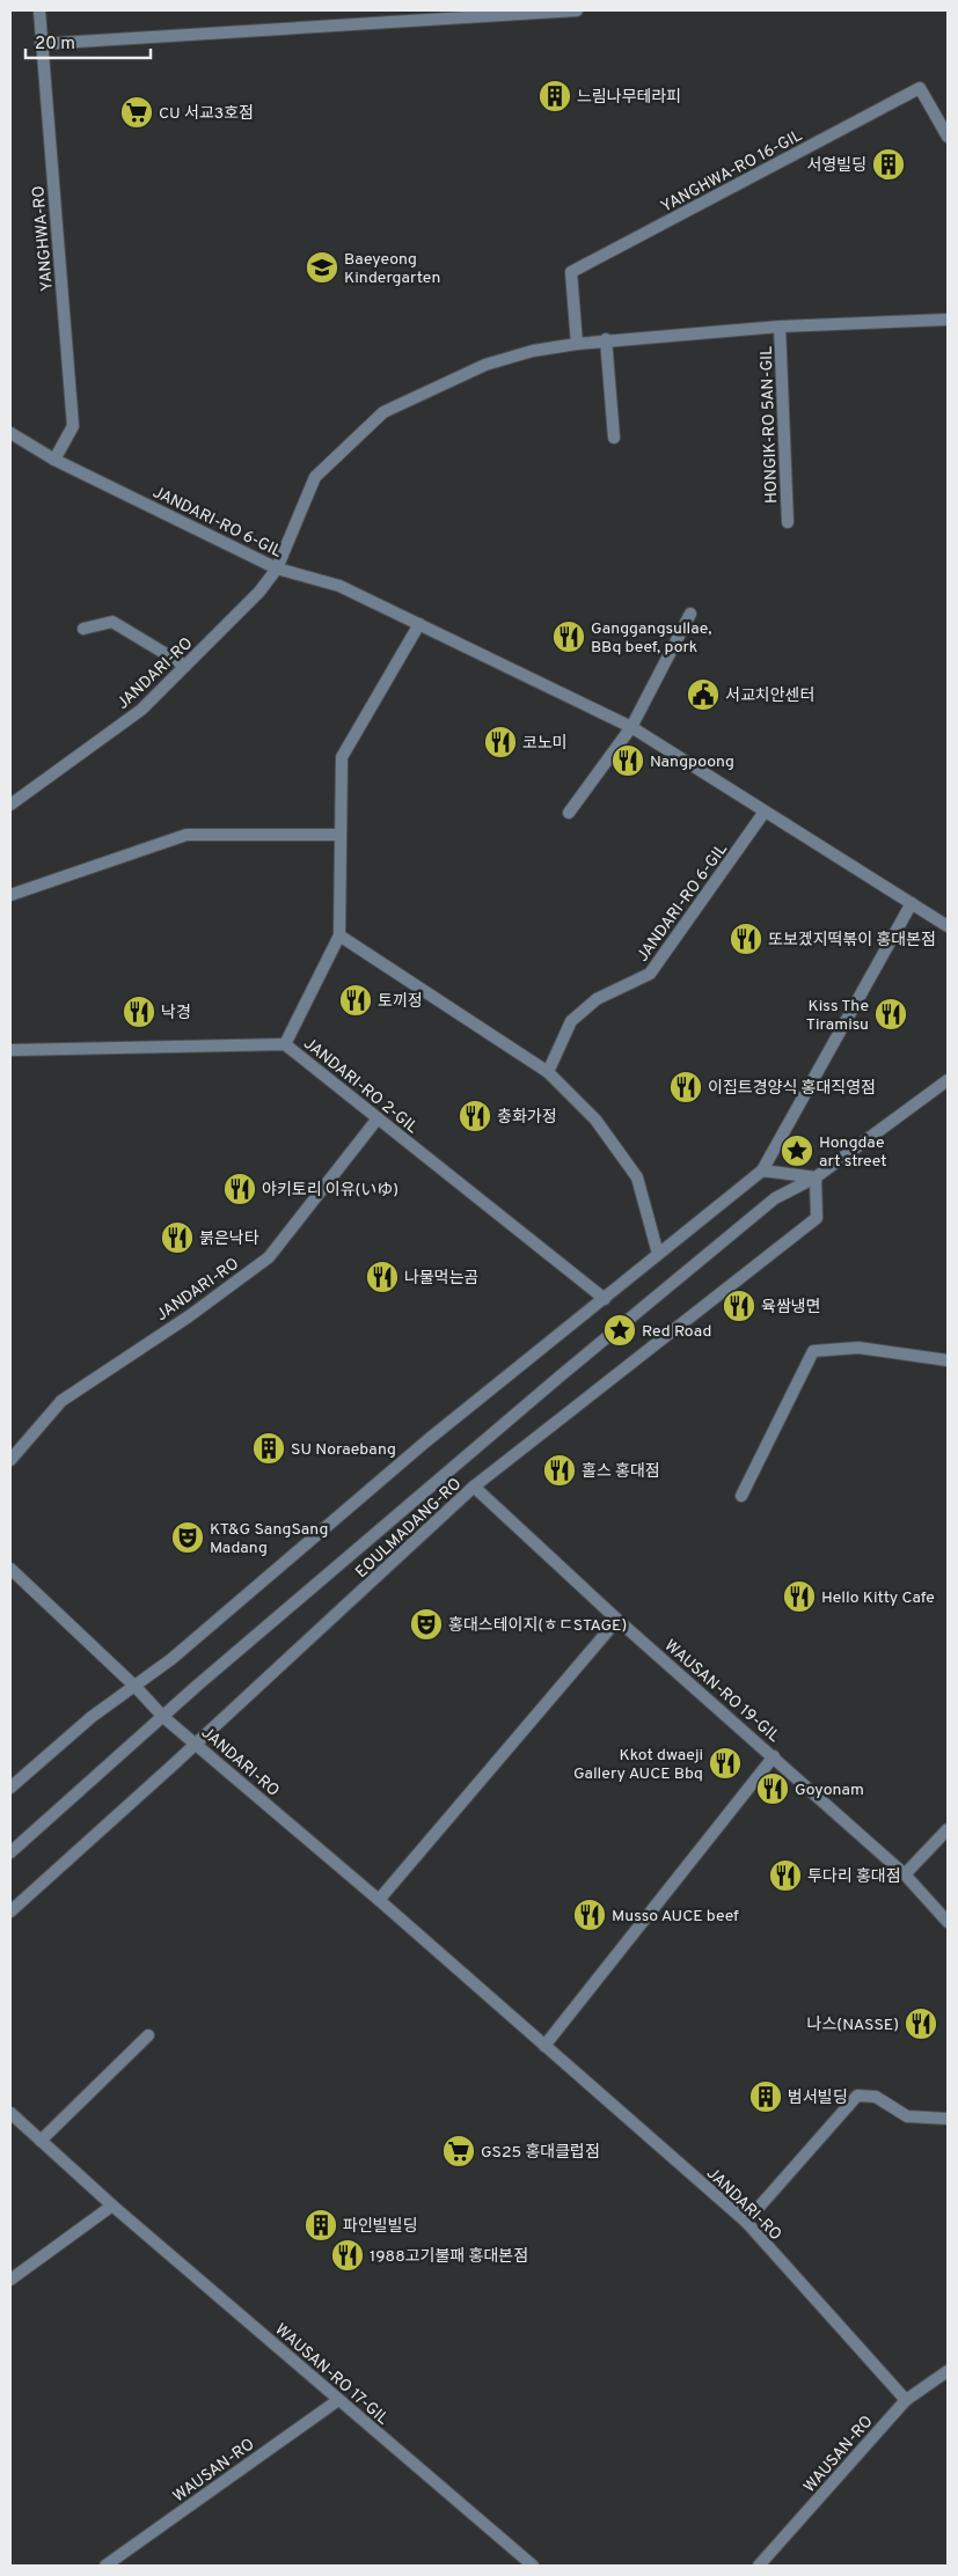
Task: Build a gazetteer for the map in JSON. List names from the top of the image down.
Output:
{
  "streets": {
    "street": [
      "YANGHWA-RO 16-GIL",
      "YANGHWA-RO",
      "HONGIK-RO 5AN-GIL",
      "JANDARI-RO 6-GIL",
      "JANDARI-RO",
      "JANDARI-RO 2-GIL",
      "EOULMADANG-RO",
      "WAUSAN-RO 19-GIL",
      "WAUSAN-RO 17-GIL",
      "WAUSAN-RO"
    ]
  },
  "crossings": [
    ["YANGHWA-RO 16-GIL", "HONGIK-RO 5AN-GIL"],
    ["YANGHWA-RO", "JANDARI-RO 6-GIL"],
    ["HONGIK-RO 5AN-GIL", "JANDARI-RO 6-GIL"],
    ["HONGIK-RO 5AN-GIL", "JANDARI-RO"],
    ["JANDARI-RO 6-GIL", "JANDARI-RO"],
    ["JANDARI-RO", "JANDARI-RO 2-GIL"],
    ["JANDARI-RO", "EOULMADANG-RO"],
    ["JANDARI-RO", "WAUSAN-RO"],
    ["EOULMADANG-RO", "WAUSAN-RO 19-GIL"],
    ["WAUSAN-RO 17-GIL", "WAUSAN-RO"]
  ],
  "places": {
    "building": [
      "느림나무테라피",
      "서영빌딩",
      "SU Noraebang",
      "범서빌딩",
      "파인빌빌딩"
    ],
    "supermarket": ["CU 서교3호점", "GS25 홍대클럽점"],
    "school or university": ["Baeyeong Kindergarten"],
    "restaurant": [
      "Ganggangsullae, BBq beef, pork",
      "코노미",
      "Nangpoong",
      "또보겠지떡볶이 홍대본점",
      "토끼정",
      "낙경",
      "Kiss The Tiramisu",
      "이집트경양식 홍대직영점",
      "충화가정",
      "야키토리 이유(いゆ)",
      "붉은낙타",
      "나물먹는곰",
      "육쌈냉면",
      "홀스 홍대점",
      "Hello Kitty Cafe",
      "Kkot dwaeji Gallery AUCE Bbq",
      "Goyonam",
      "투다리 홍대점",
      "Musso AUCE beef",
      "나스(NASSE)",
      "1988고기불패 홍대본점"
    ],
    "public building": ["서교치안센터"],
    "place": ["Hongdae art street", "Red Road"],
    "theatre": ["KT&G SangSang Madang", "홍대스테이지(ㅎㄷSTAGE)"]
  },
  "scale_bar": "20 m"
}
